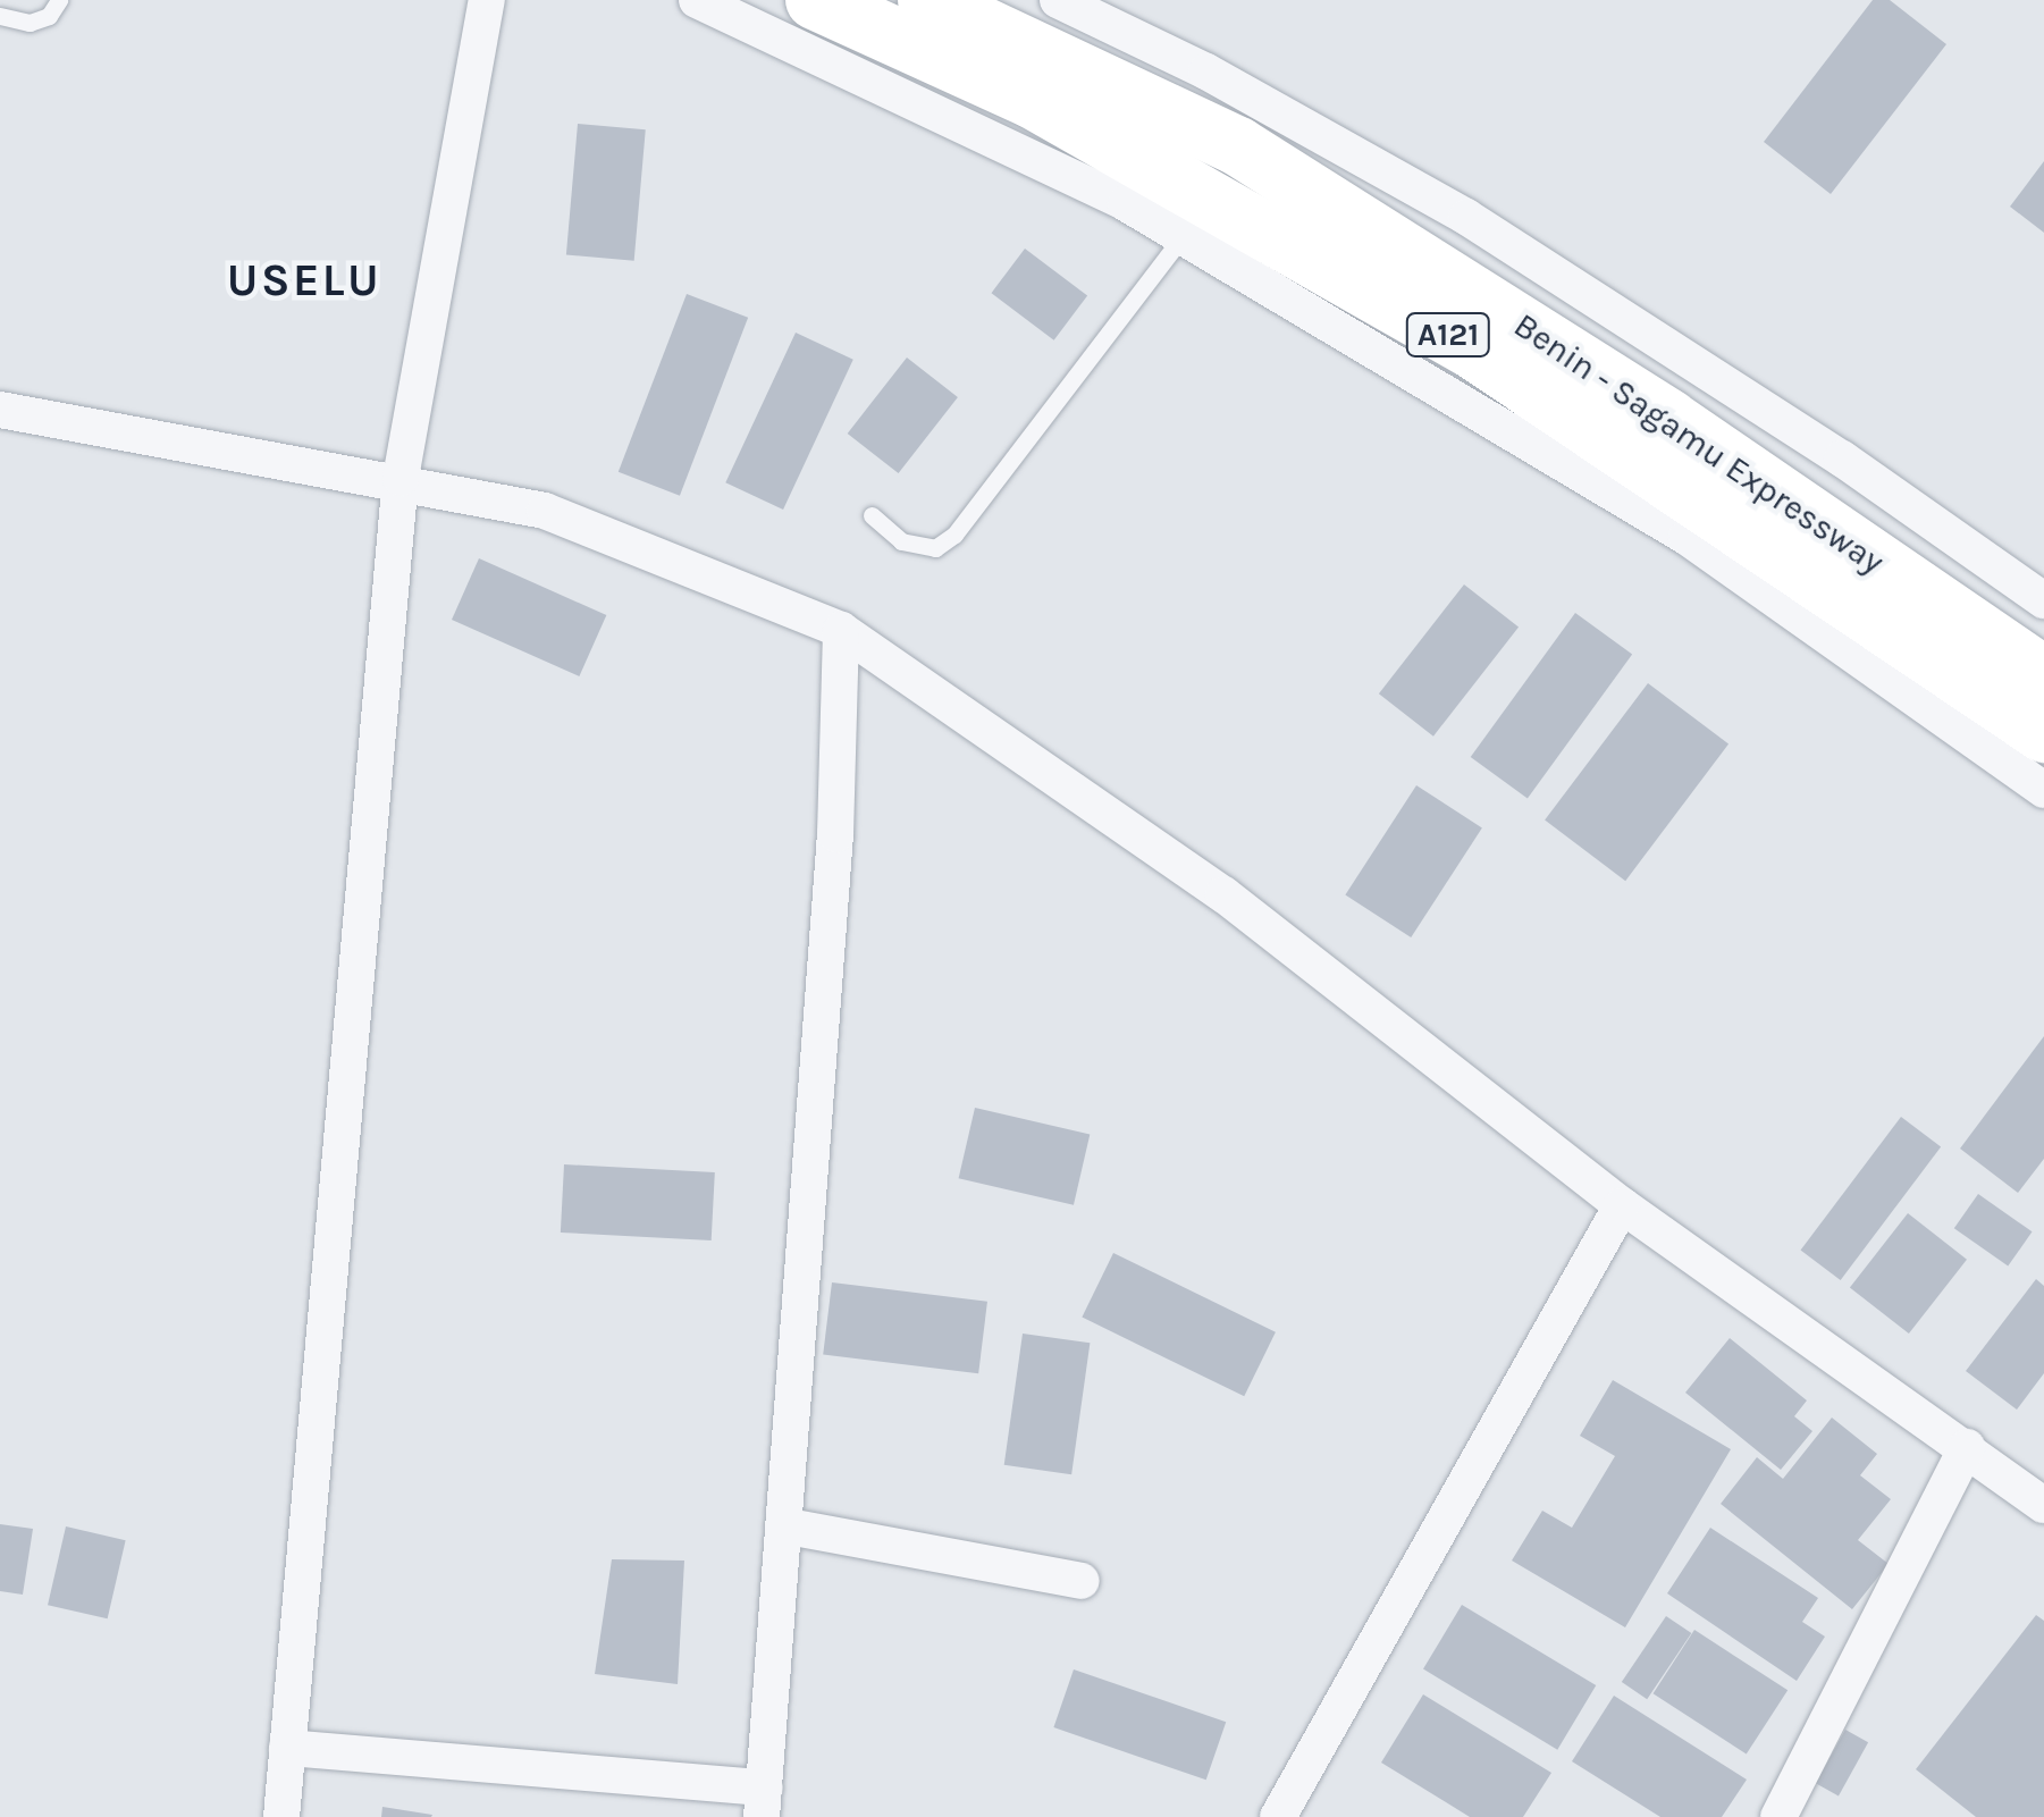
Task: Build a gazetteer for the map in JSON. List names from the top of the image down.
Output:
{
  "streets": {
    "highway": ["A121", "Benin - Sagamu Expressway"]
  },
  "districts": ["USELU"]
}
